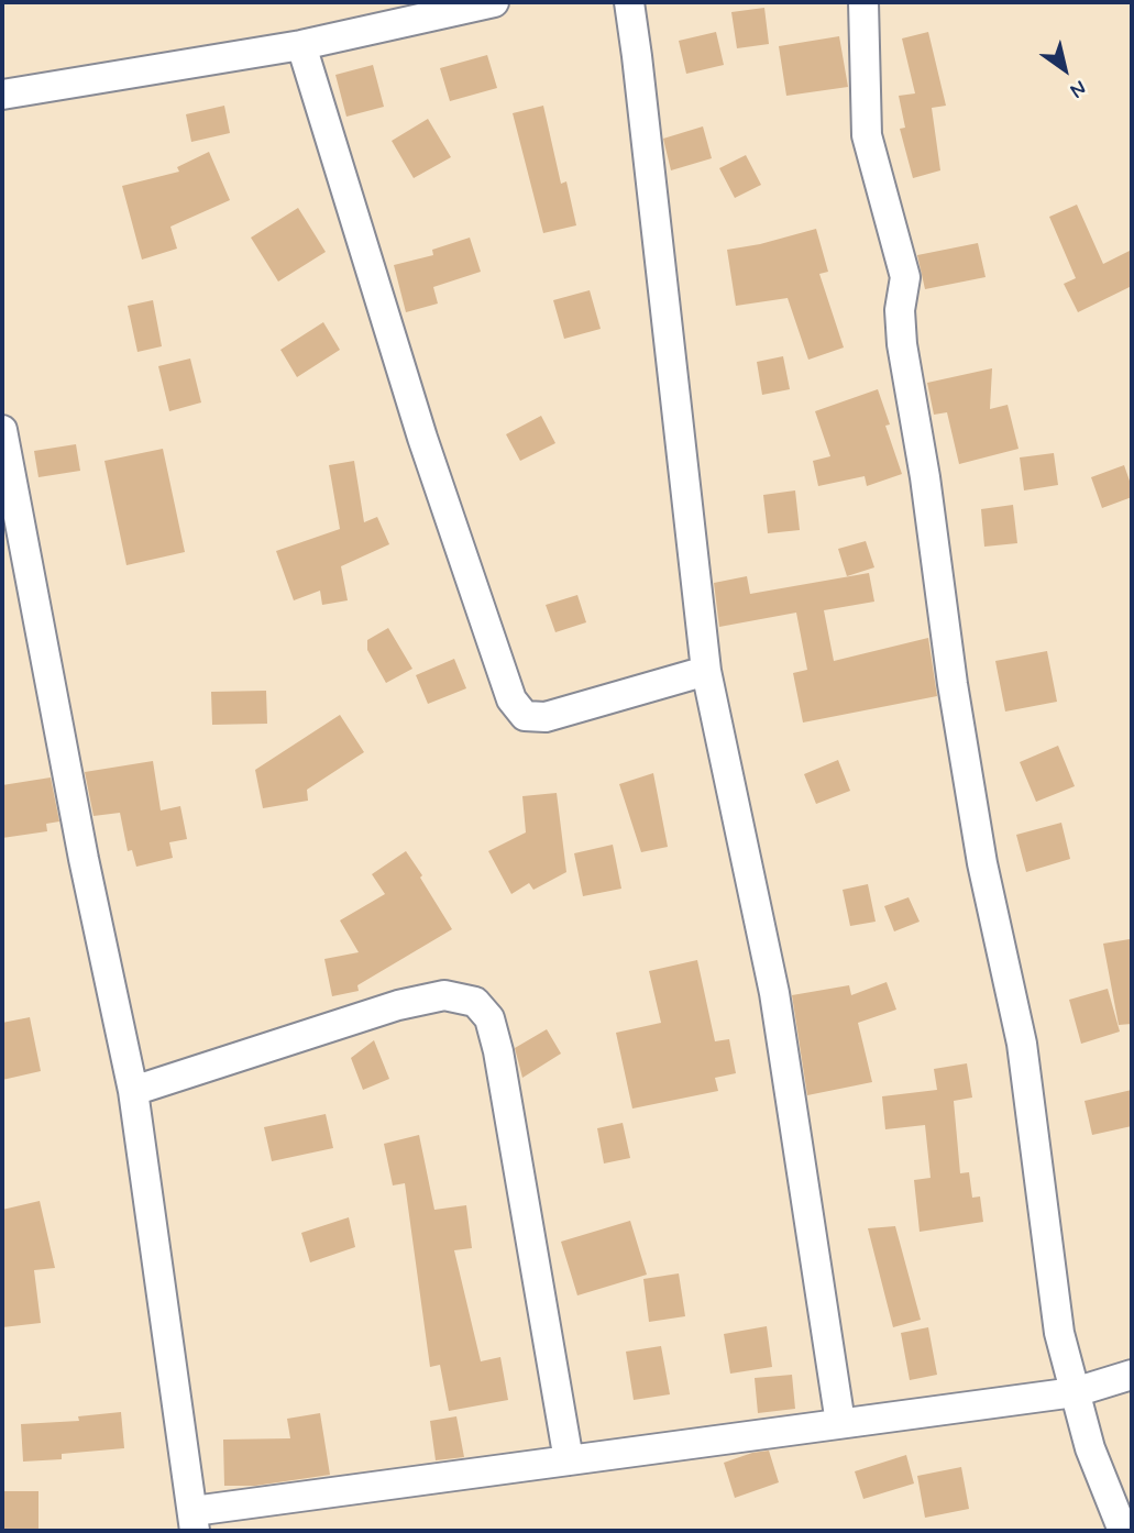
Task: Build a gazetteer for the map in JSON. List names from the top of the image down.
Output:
{
  "north": "bottom right"
}
